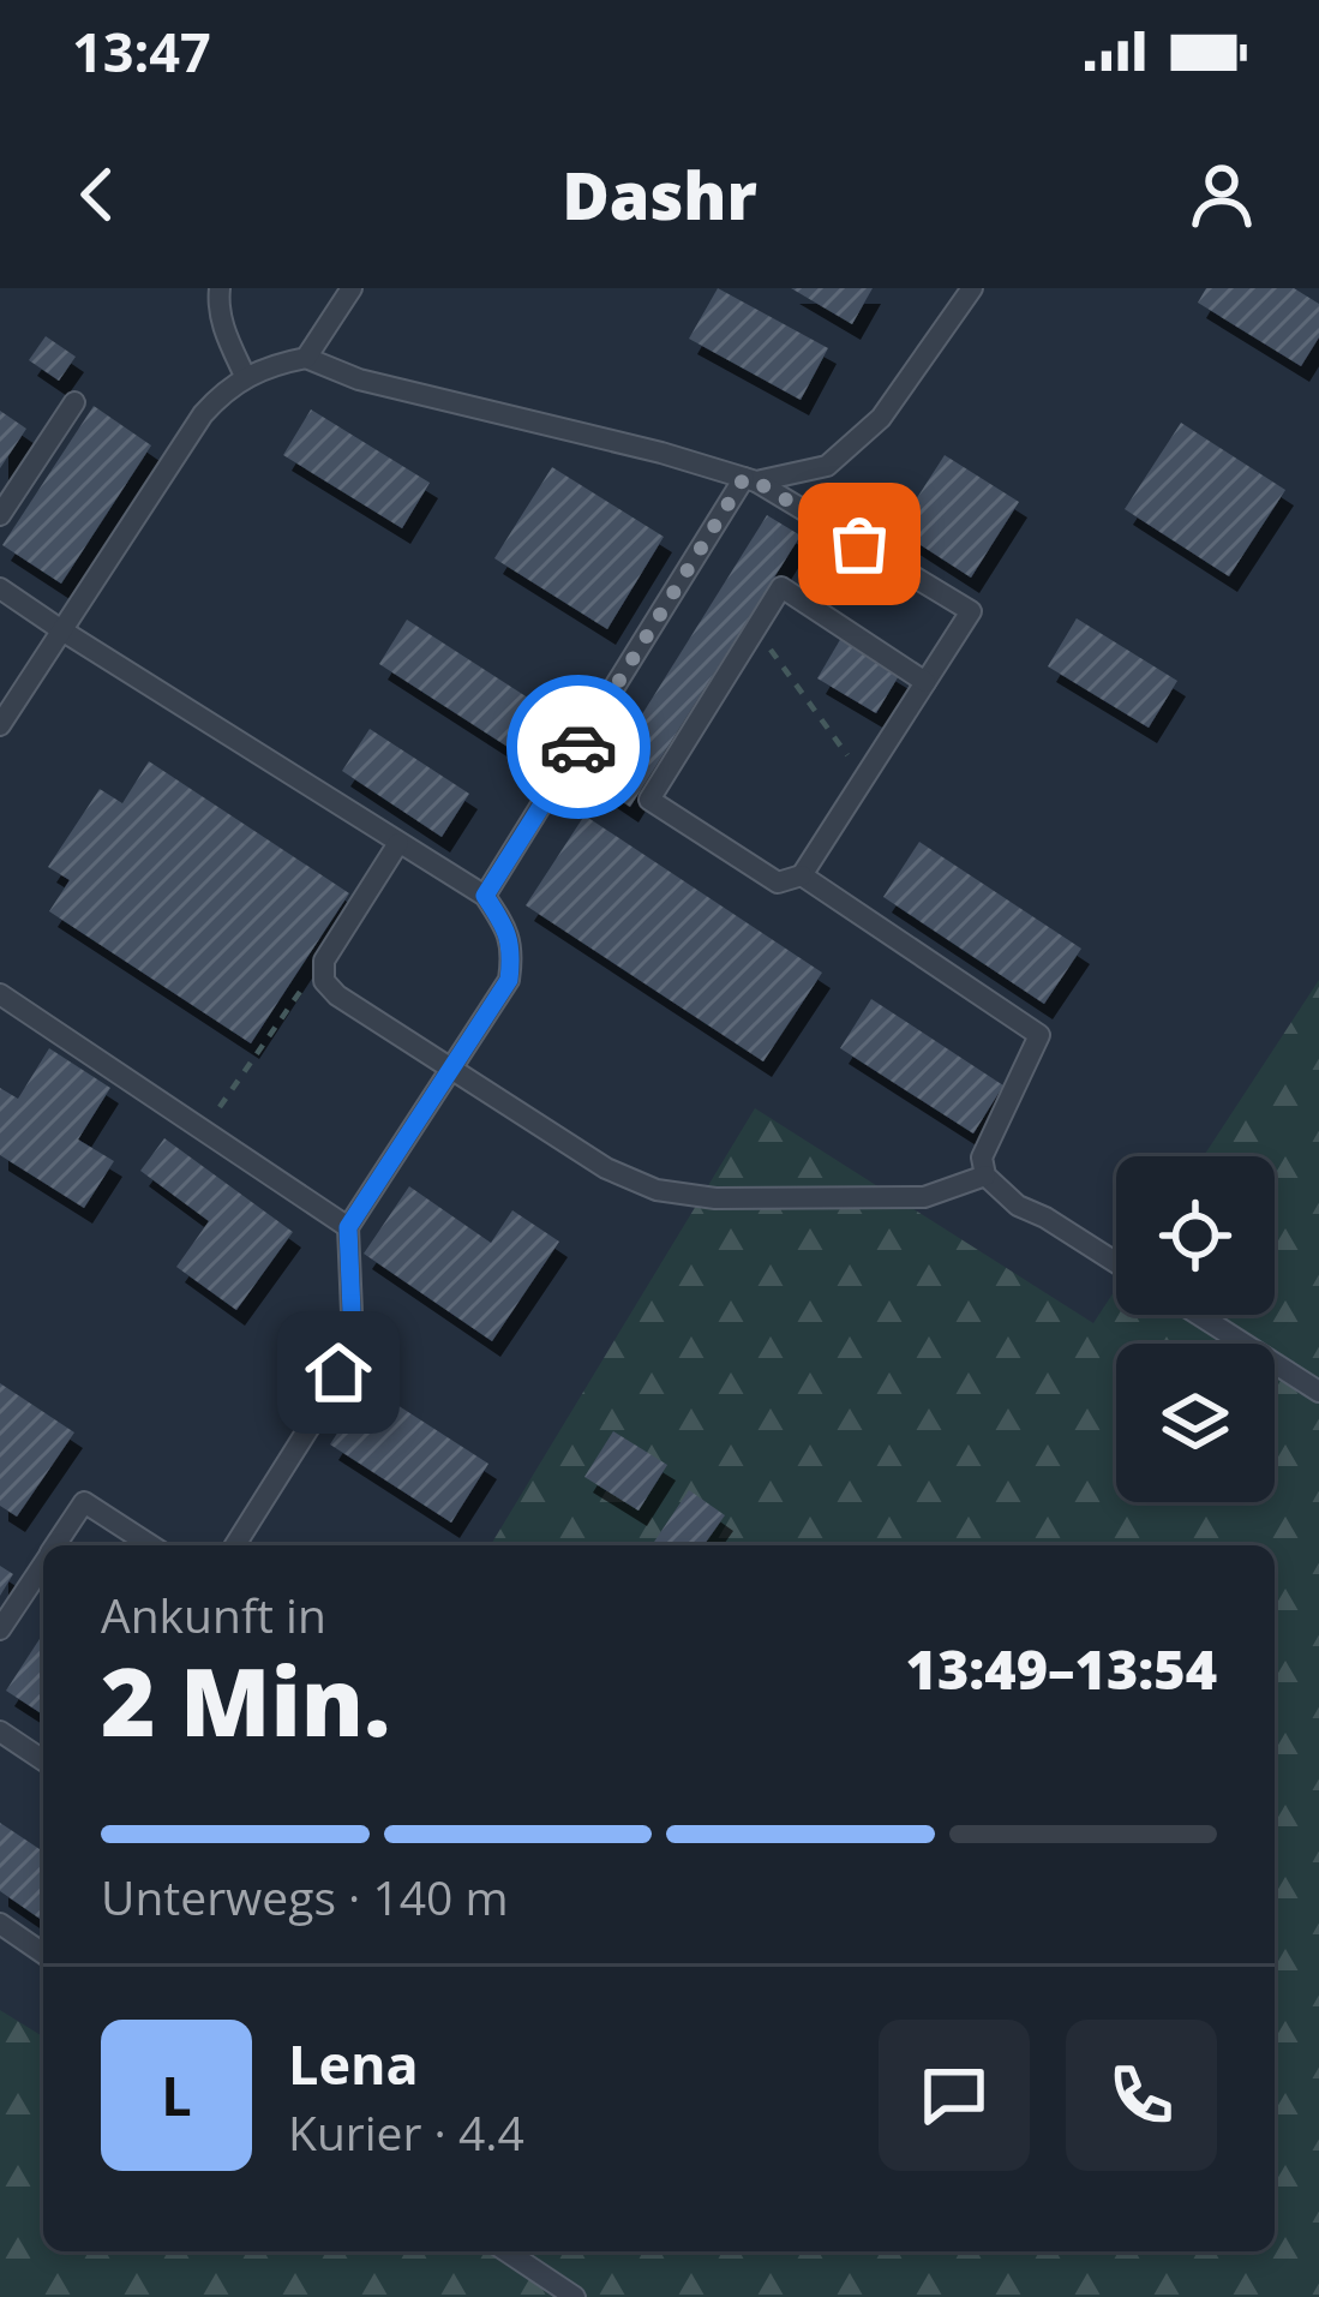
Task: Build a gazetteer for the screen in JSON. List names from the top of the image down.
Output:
{
  "page": {
    "status": "13:47",
    "header": "Dashr",
    "heading": ["2 Min.", "Ankunft in", "13:49–13:54"],
    "panel": ["Lena", "Kurier · 4.4"],
    "bar": "Unterwegs · 140 m",
    "round": "L"
  }
}
